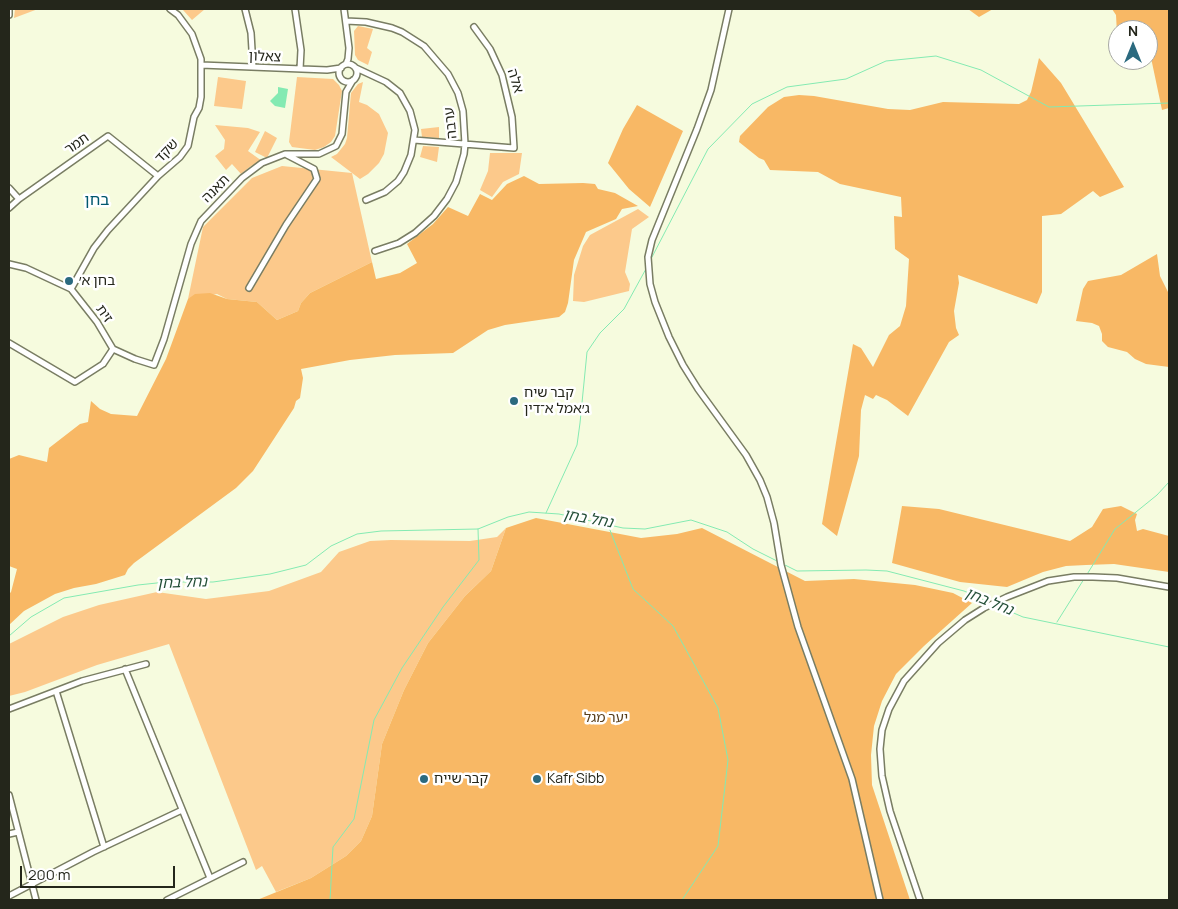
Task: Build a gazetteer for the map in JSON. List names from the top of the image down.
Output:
{
  "streets": {
    "street": [
      "צאלון",
      "אלה",
      "ערבה",
      "תמר",
      "שקד",
      "תאנה",
      "זית"
    ]
  },
  "crossings": [
    ["צאלון", "שקד"],
    ["צאלון", "תאנה"],
    ["אלה", "ערבה"],
    ["תמר", "שקד"],
    ["שקד", "זית"],
    ["תאנה", "זית"]
  ],
  "districts": ["בחן"],
  "water": ["נחל בחן"],
  "parks": ["יער מגל"],
  "places": [
    "בחן א׳",
    "קבר שיח ג׳אמל א־דין",
    "קבר שייח",
    "Kafr Sibb"
  ],
  "scale_bar": "200 m",
  "north": "top"
}
